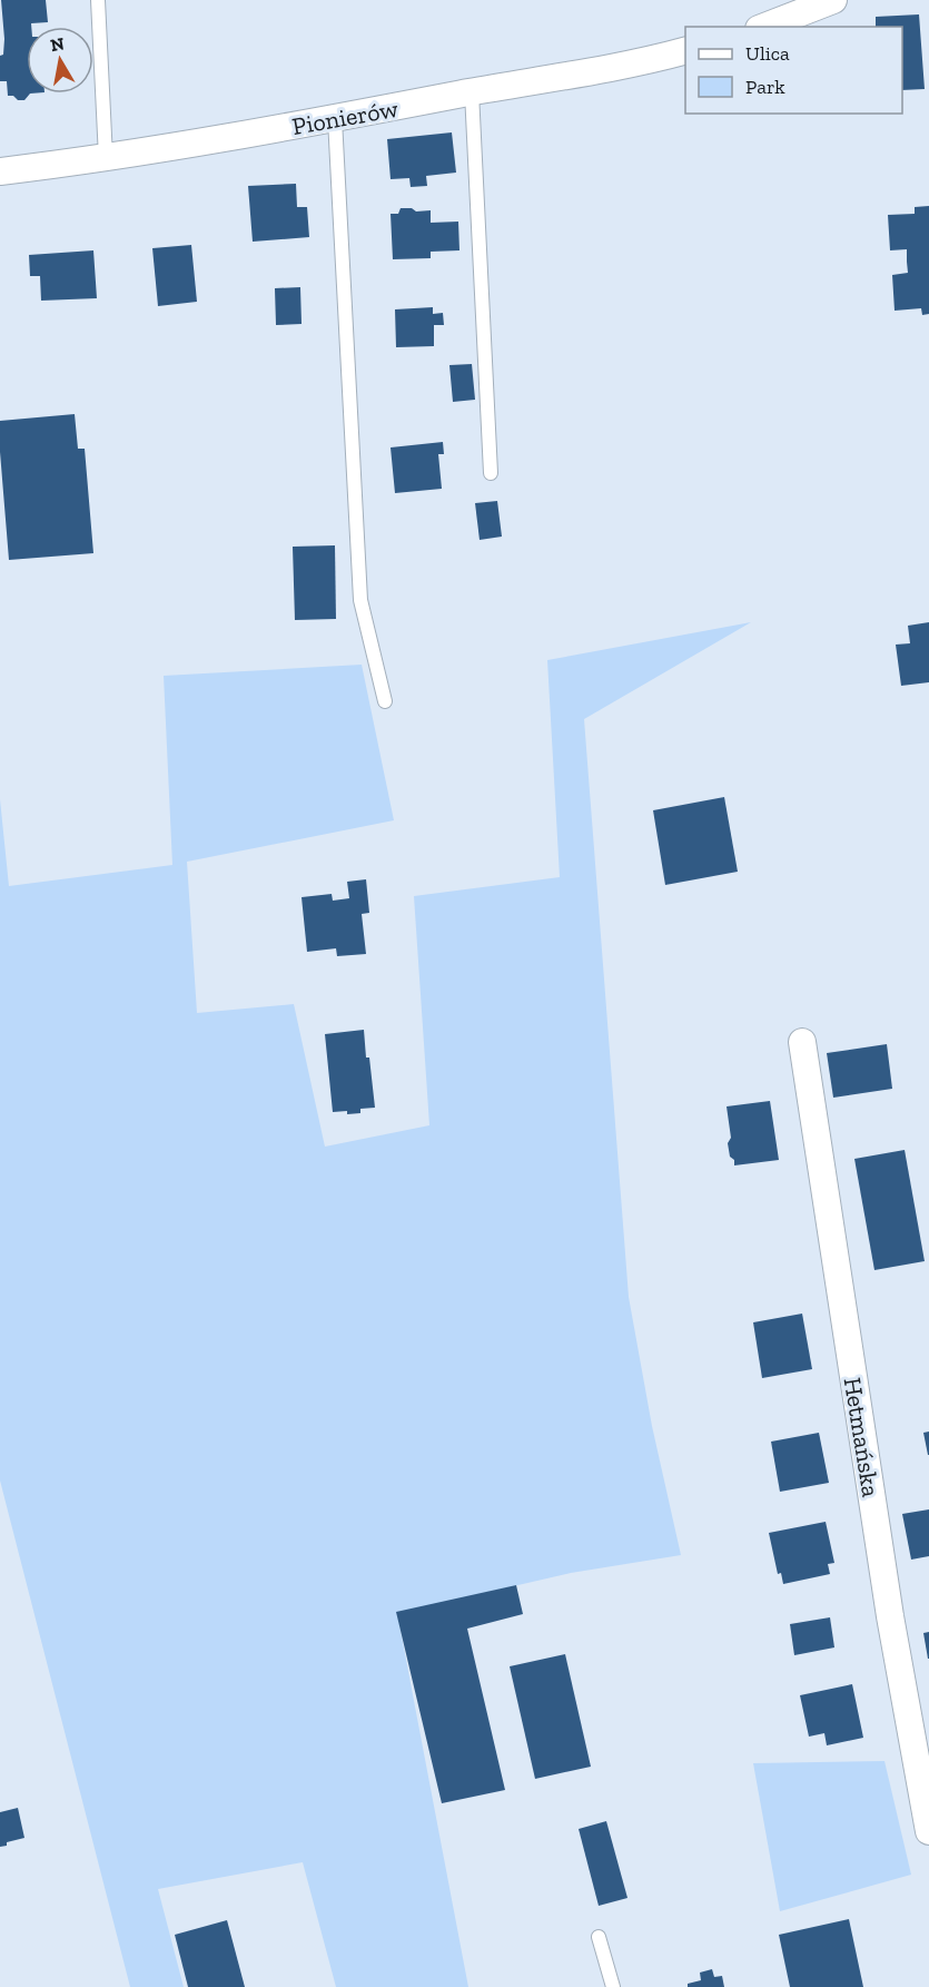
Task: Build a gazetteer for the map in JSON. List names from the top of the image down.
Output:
{
  "streets": {
    "street": ["Pionierów", "Hetmańska"]
  },
  "legend": ["Ulica", "Park"],
  "north": "top"
}
